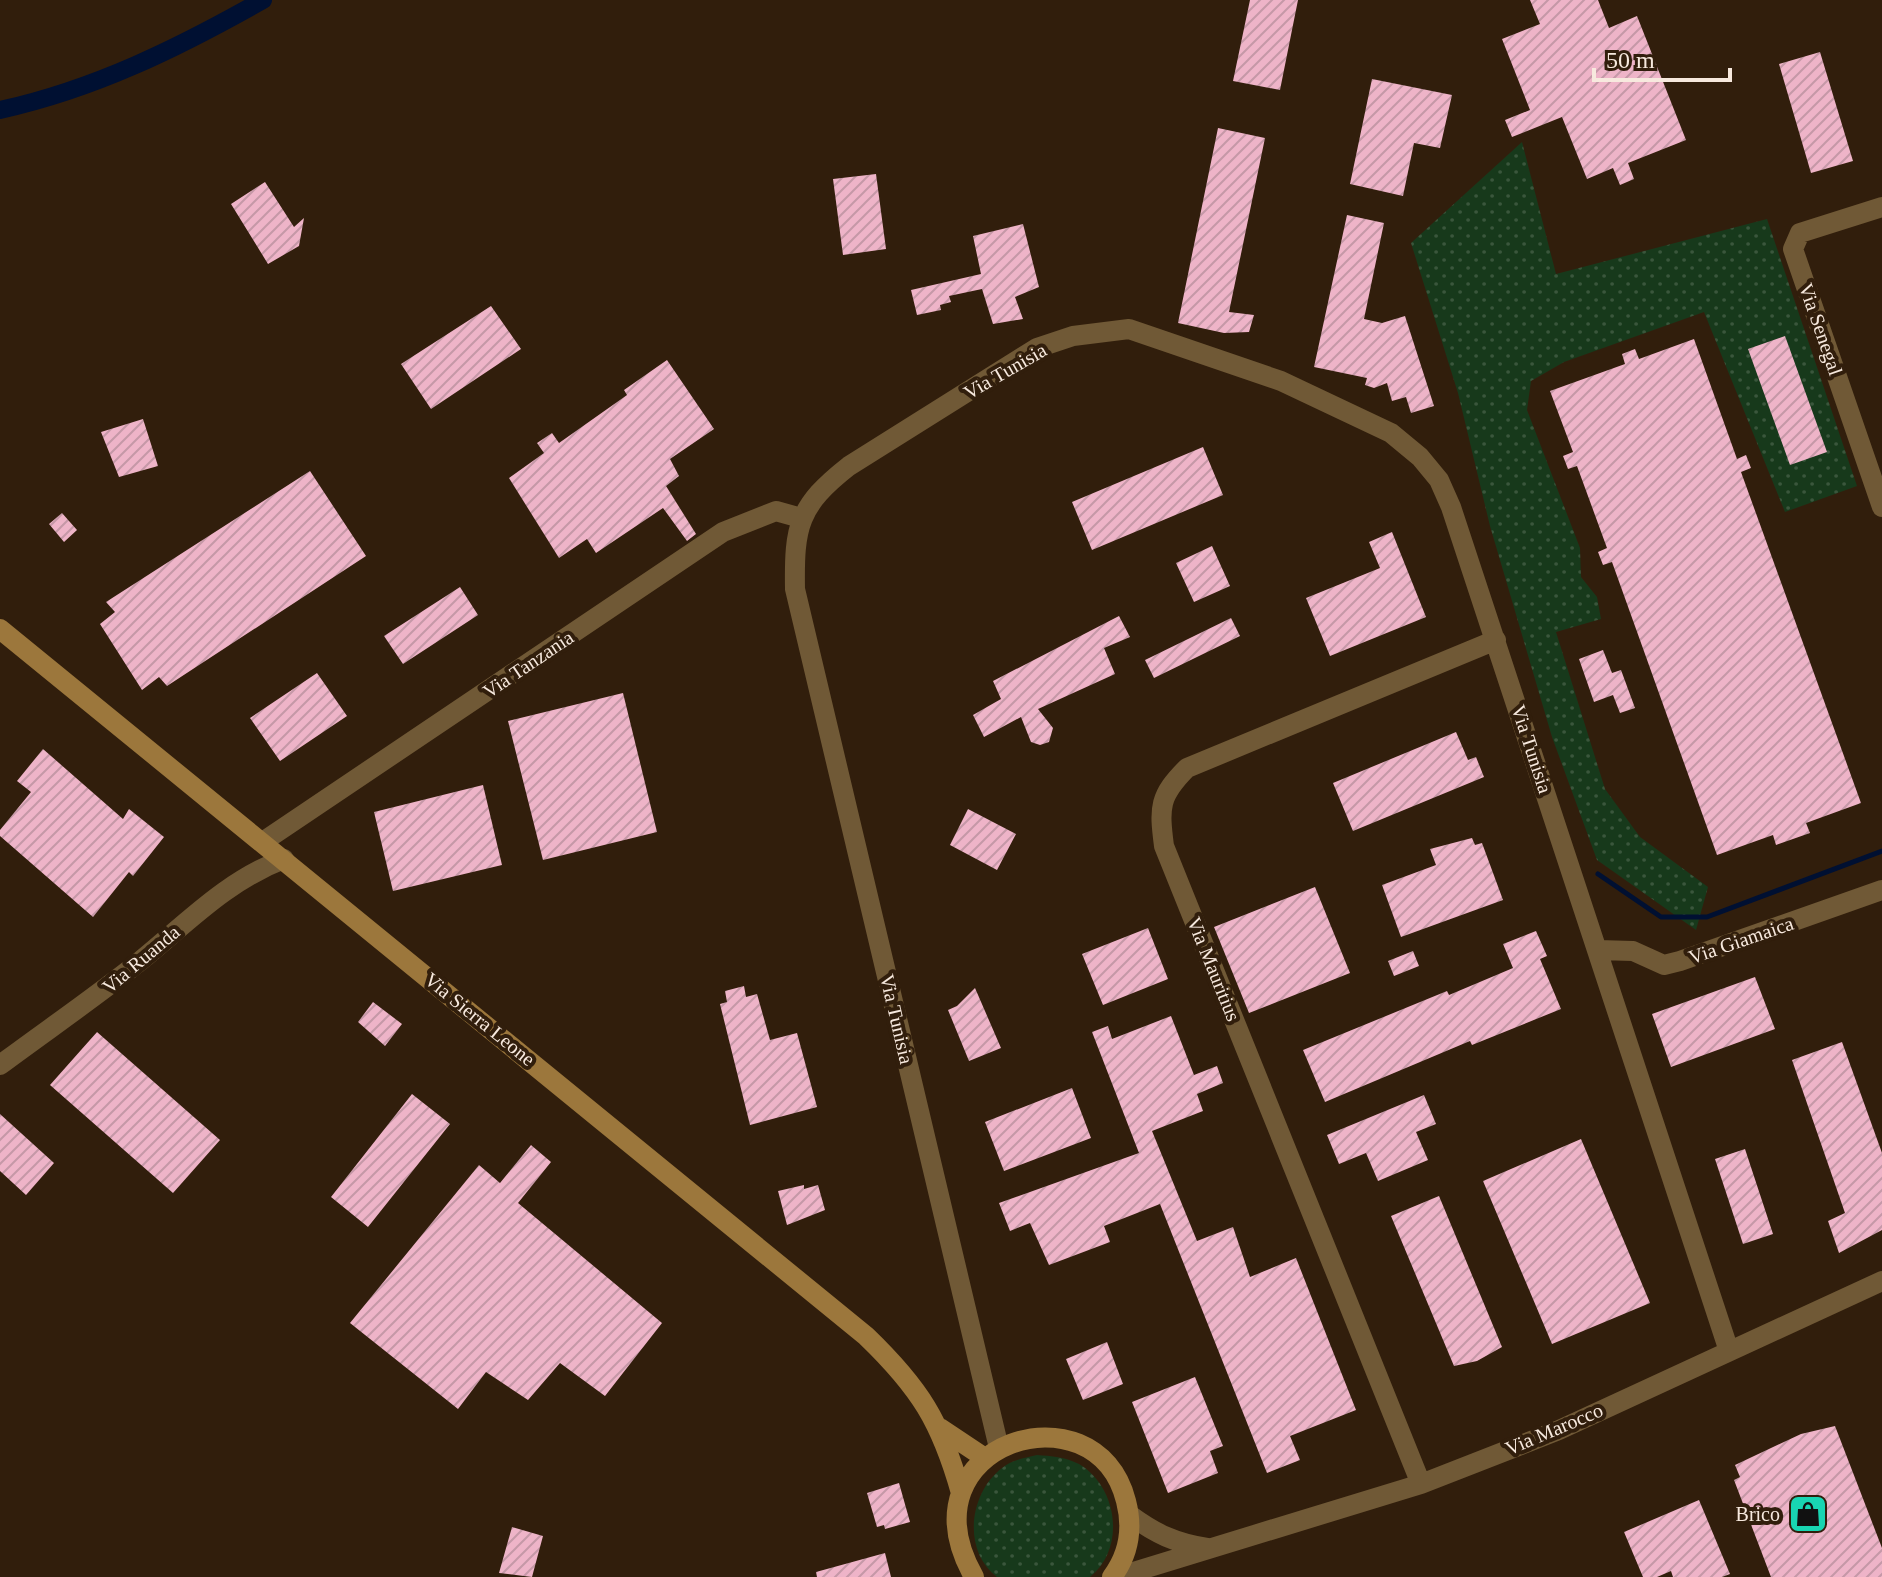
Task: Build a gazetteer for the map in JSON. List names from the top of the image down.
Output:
{
  "streets": {
    "street": [
      "Via Senegal",
      "Via Tunisia",
      "Via Tanzania",
      "Via Giamaica",
      "Via Ruanda",
      "Via Mauritius",
      "Via Sierra Leone",
      "Via Marocco"
    ]
  },
  "crossings": [
    ["Via Tunisia", "Via Tanzania"],
    ["Via Tunisia", "Via Giamaica"],
    ["Via Tunisia", "Via Mauritius"],
    ["Via Tunisia", "Via Sierra Leone"],
    ["Via Tunisia", "Via Marocco"],
    ["Via Tanzania", "Via Sierra Leone"],
    ["Via Ruanda", "Via Sierra Leone"],
    ["Via Mauritius", "Via Marocco"]
  ],
  "places": {
    "shop": ["Brico"]
  },
  "scale_bar": "50 m"
}
